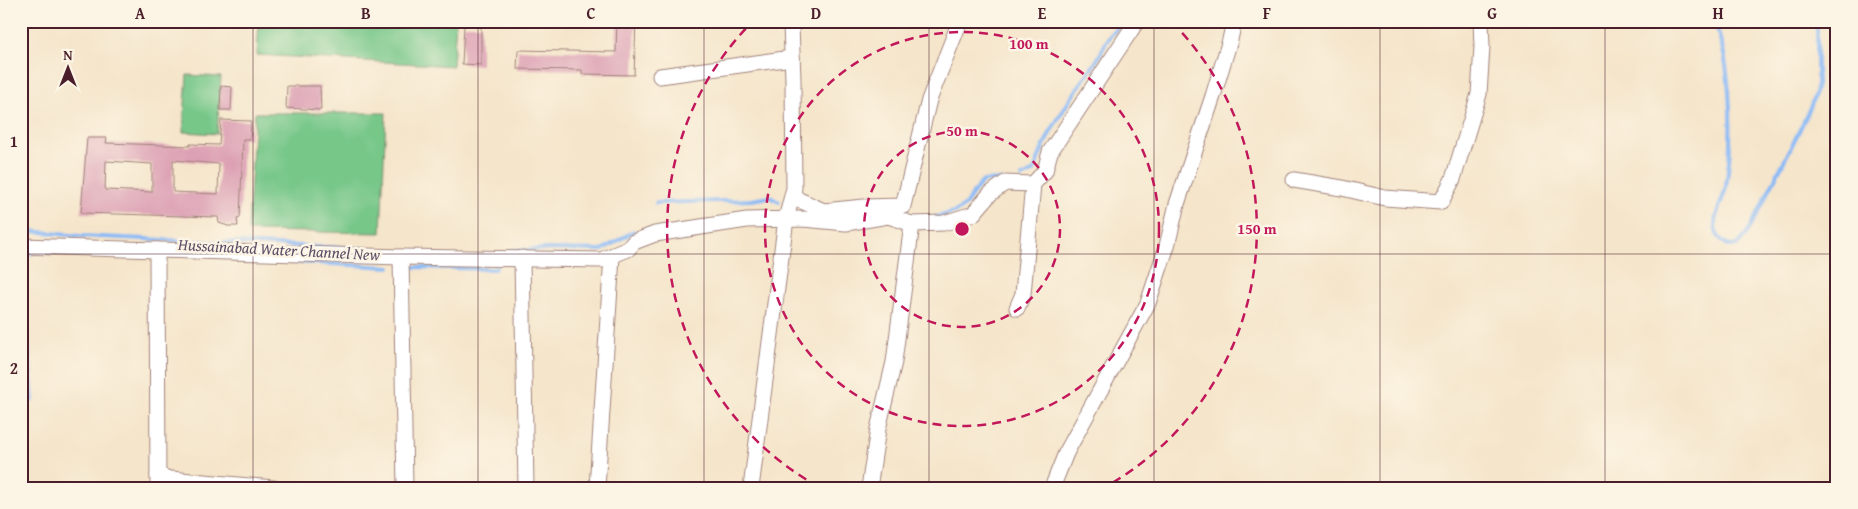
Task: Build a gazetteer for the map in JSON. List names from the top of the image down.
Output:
{
  "water": ["Hussainabad Water Channel New"],
  "north": "top",
  "grid": {
    "columns": [
      "A",
      "B",
      "C",
      "D",
      "E",
      "F",
      "G",
      "H"
    ],
    "rows": ["1", "2"]
  },
  "rings": ["100 m", "50 m", "150 m"]
}
